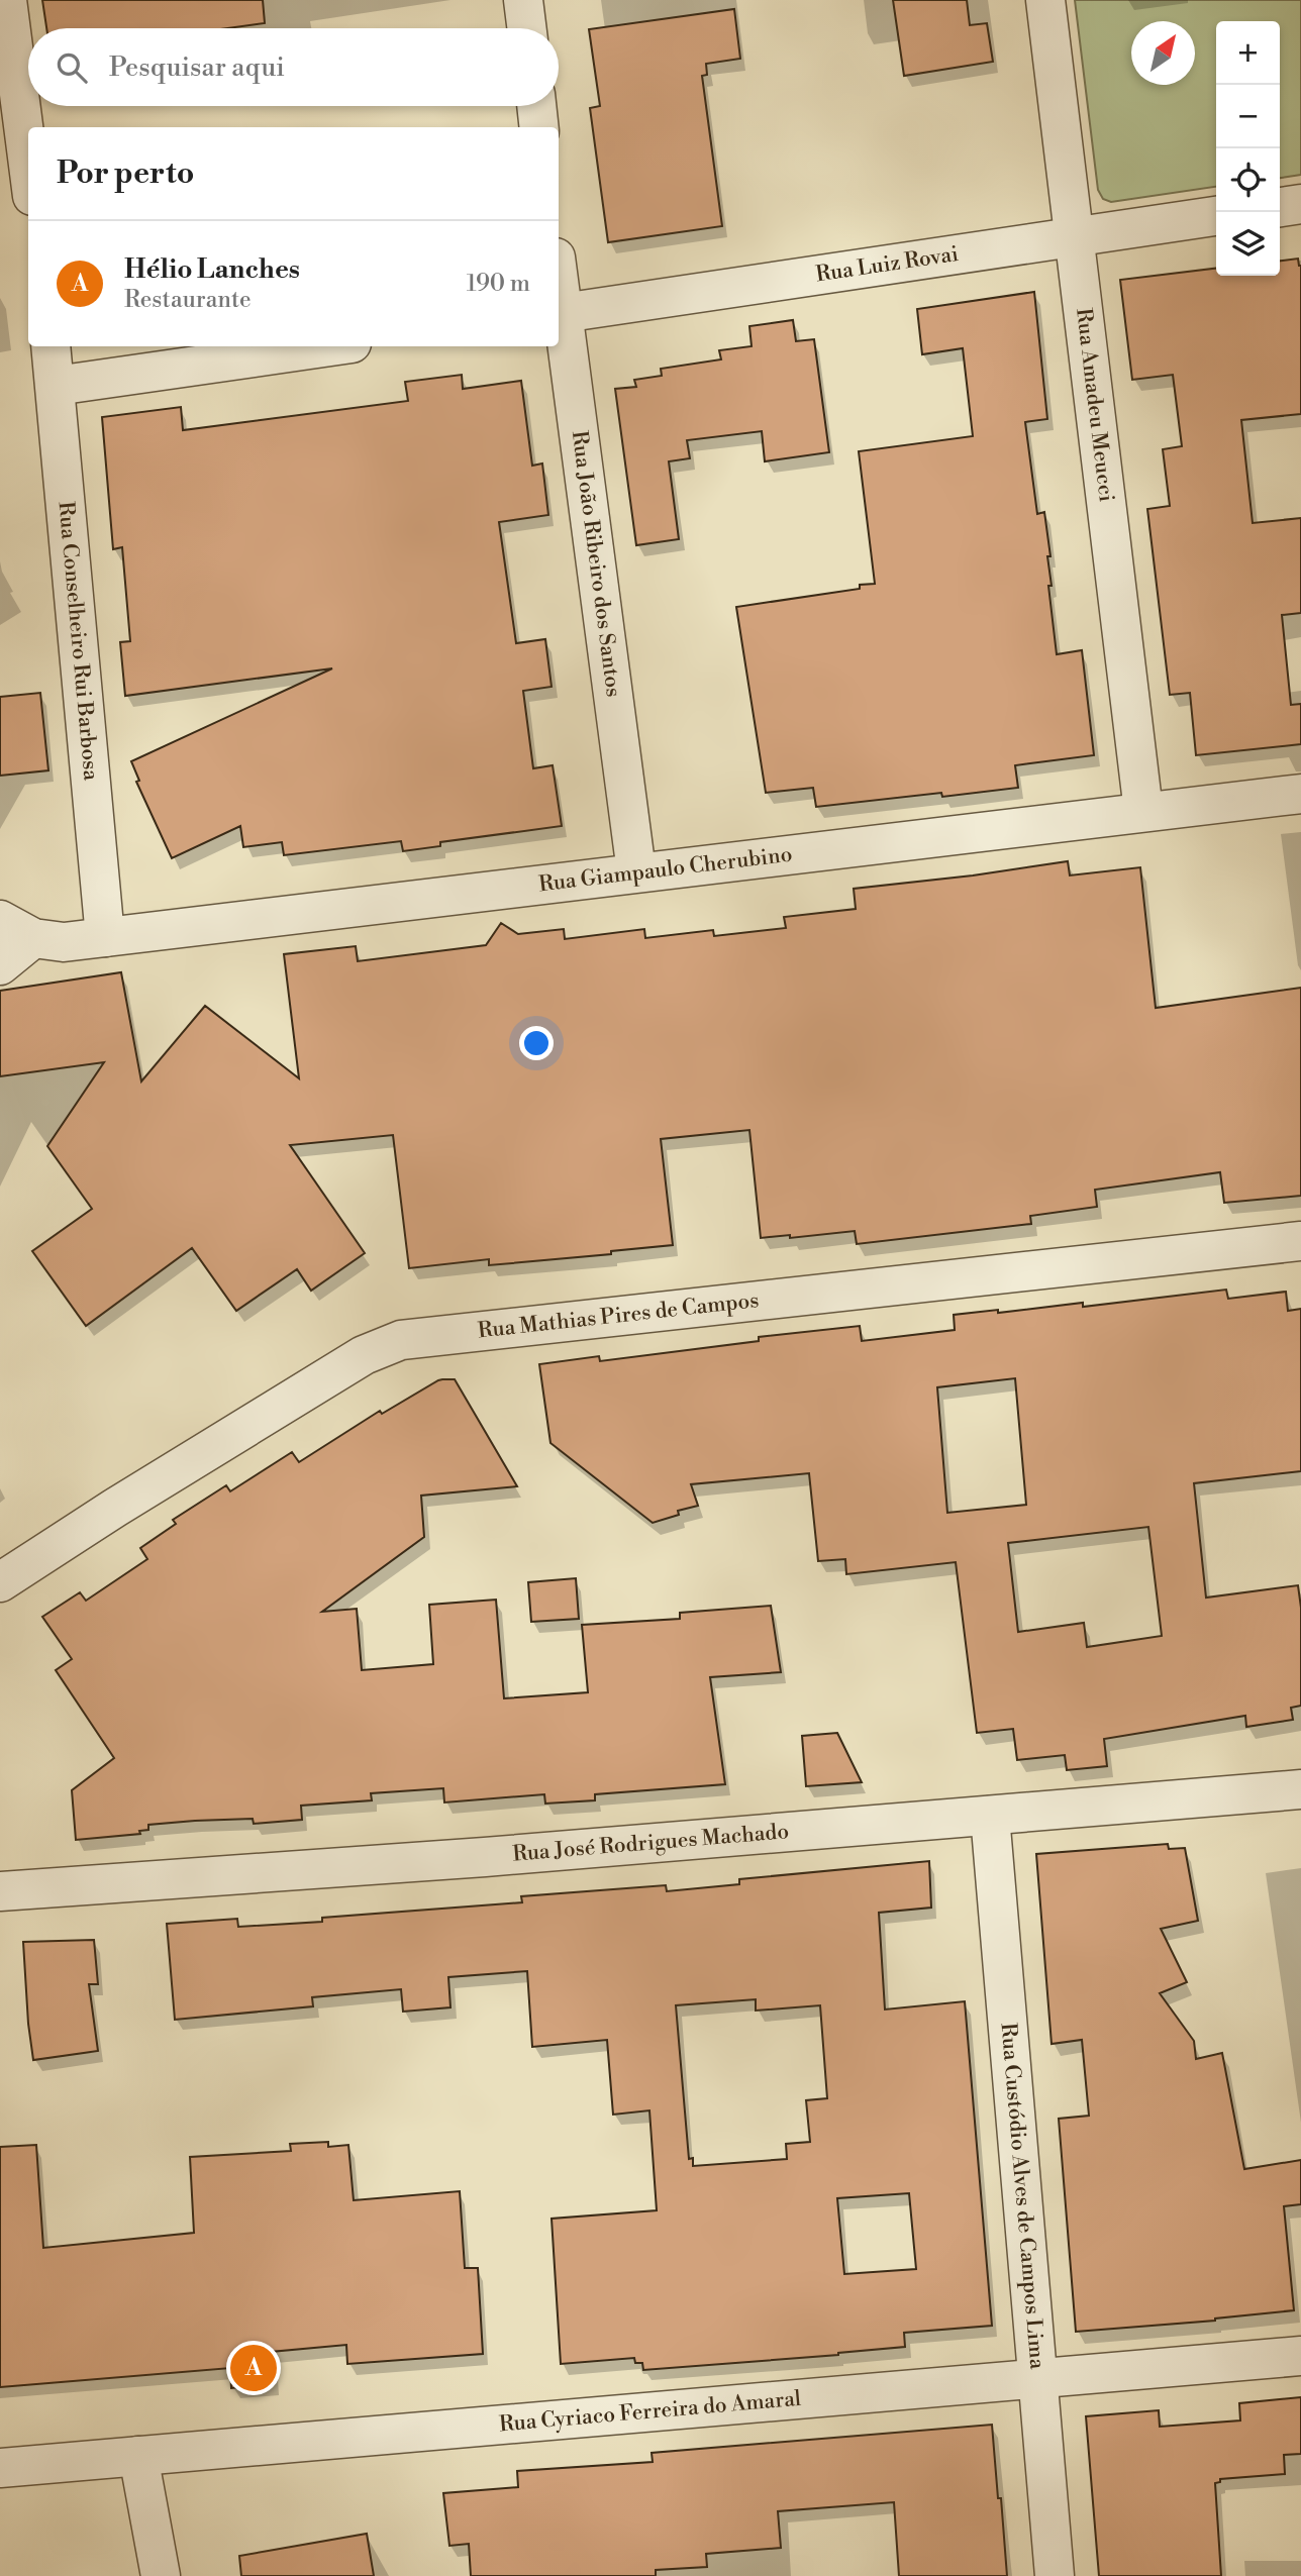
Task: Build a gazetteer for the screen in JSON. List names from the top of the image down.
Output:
{
  "streets": {
    "street": [
      "Rua Luiz Rovai",
      "Rua Amadeu Meucci",
      "Rua João Ribeiro dos Santos",
      "Rua Conselheiro Rui Barbosa",
      "Rua Giampaulo Cherubino",
      "Rua Mathias Pires de Campos",
      "Rua José Rodrigues Machado",
      "Rua Custódio Alves de Campos Lima",
      "Rua Cyriaco Ferreira do Amaral"
    ]
  },
  "crossings": [
    ["Rua Luiz Rovai", "Rua Amadeu Meucci"],
    ["Rua Luiz Rovai", "Rua João Ribeiro dos Santos"],
    ["Rua Amadeu Meucci", "Rua Giampaulo Cherubino"],
    ["Rua João Ribeiro dos Santos", "Rua Giampaulo Cherubino"],
    ["Rua Conselheiro Rui Barbosa", "Rua Giampaulo Cherubino"],
    ["Rua José Rodrigues Machado", "Rua Custódio Alves de Campos Lima"],
    ["Rua Custódio Alves de Campos Lima", "Rua Cyriaco Ferreira do Amaral"]
  ],
  "north": "top right",
  "page": {
    "map_buttons": ["+", "−"],
    "search": "Pesquisar aqui",
    "heading": "Por perto",
    "list": [
      {
        "mark": "A",
        "name": "Hélio Lanches",
        "note": "Restaurante",
        "value": "190 m"
      }
    ],
    "pins": "A"
  }
}
